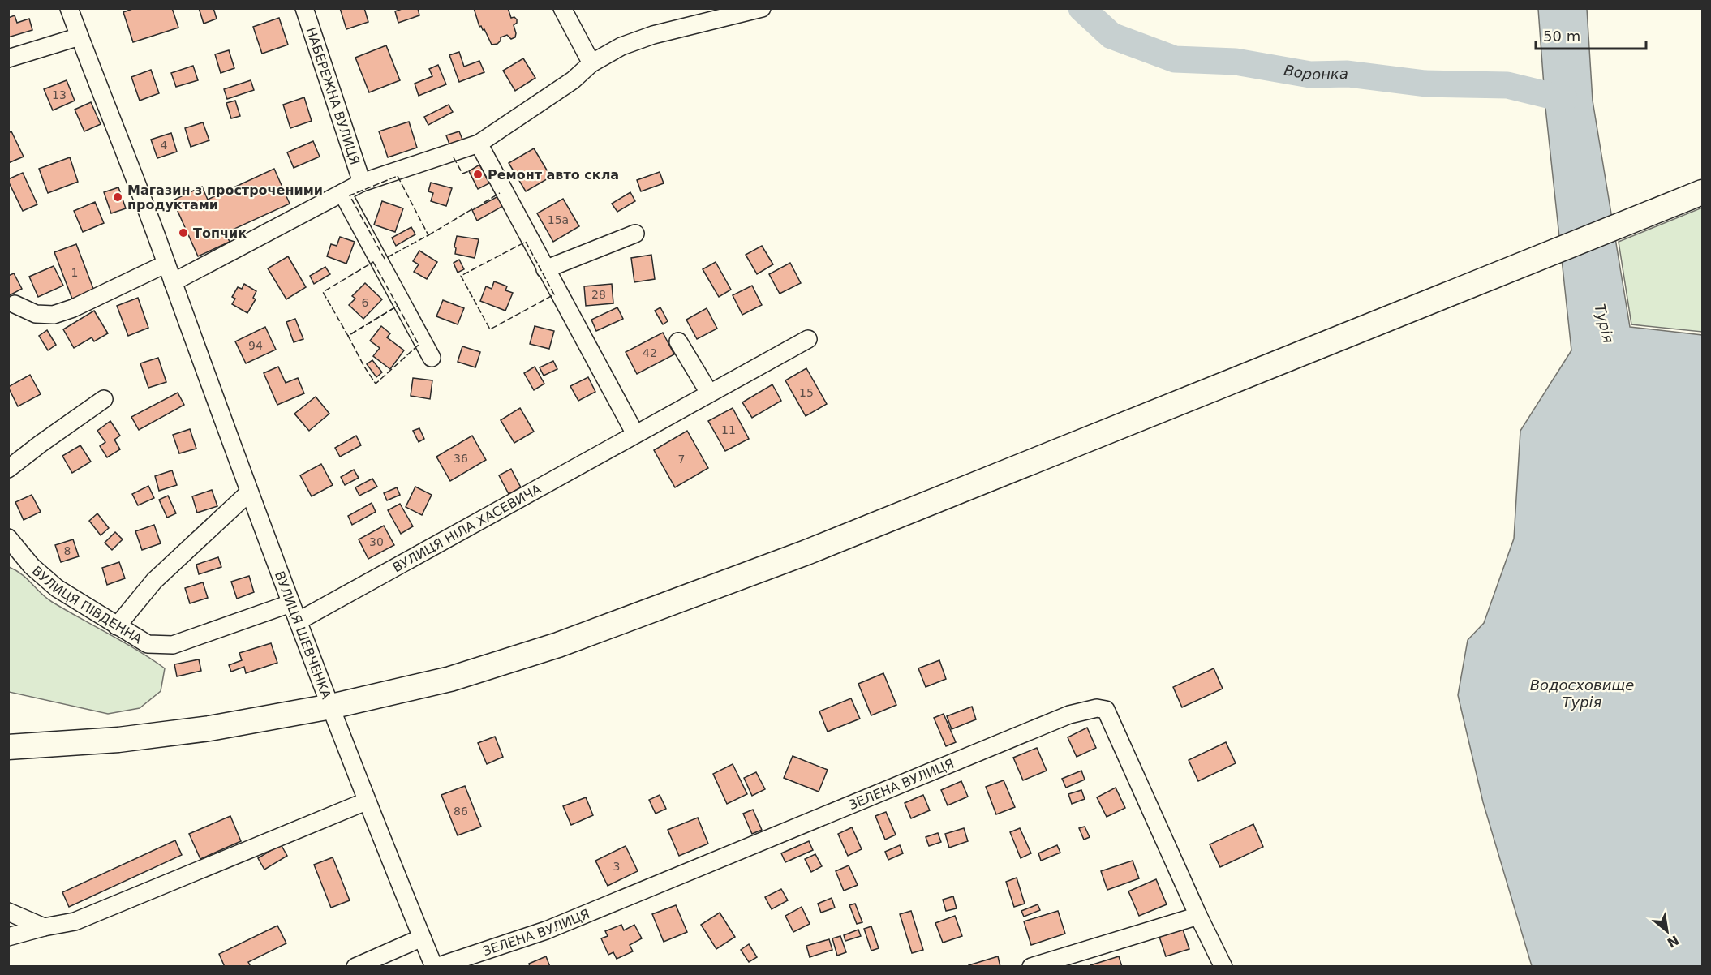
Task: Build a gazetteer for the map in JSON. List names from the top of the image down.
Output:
{
  "streets": {
    "street": [
      "НАБЕРЕЖНА ВУЛИЦЯ",
      "ВУЛИЦЯ НІЛА ХАСЕВИЧА",
      "ВУЛИЦЯ ПІВДЕННА",
      "ВУЛИЦЯ ШЕВЧЕНКА",
      "ЗЕЛЕНА ВУЛИЦЯ"
    ]
  },
  "crossings": [
    ["ВУЛИЦЯ НІЛА ХАСЕВИЧА", "ВУЛИЦЯ ШЕВЧЕНКА"],
    ["ВУЛИЦЯ ПІВДЕННА", "ВУЛИЦЯ ШЕВЧЕНКА"],
    ["ВУЛИЦЯ ШЕВЧЕНКА", "ЗЕЛЕНА ВУЛИЦЯ"]
  ],
  "water": ["Воронка", "Турія", "Водосховище Турія"],
  "places": ["Ремонт авто скла", "Магазин з простроченими продуктами", "Топчик"],
  "house_numbers": [
    "13",
    "4",
    "15а",
    "1",
    "28",
    "6",
    "94",
    "42",
    "15",
    "11",
    "36",
    "7",
    "30",
    "8",
    "86",
    "3"
  ],
  "scale_bar": "50 m",
  "north": "bottom right"
}
